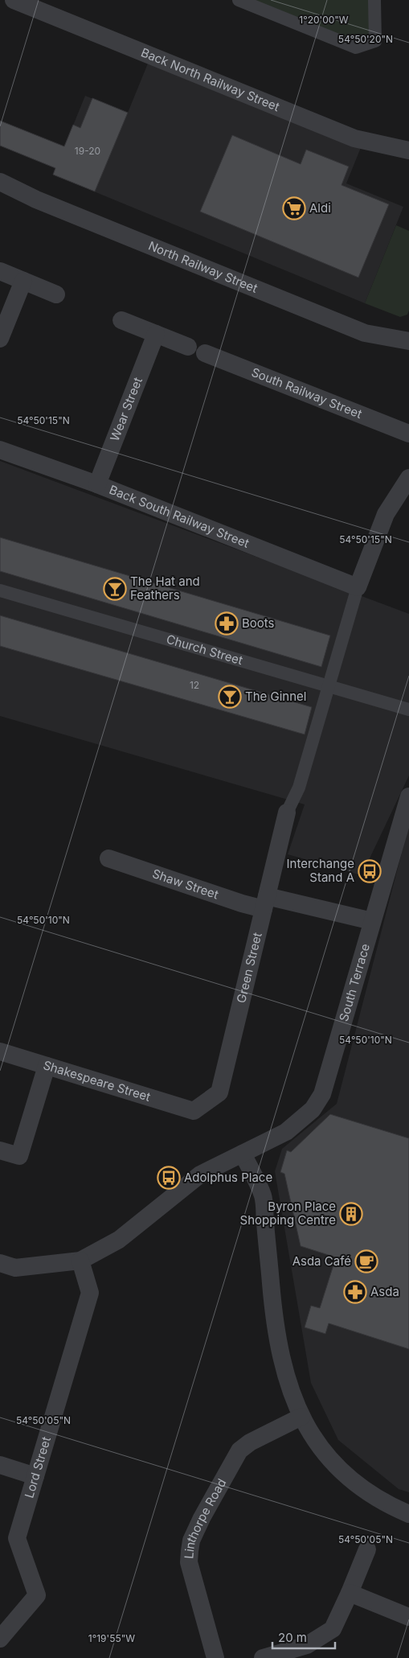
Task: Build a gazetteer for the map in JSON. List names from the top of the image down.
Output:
{
  "streets": {
    "street": [
      "Back North Railway Street",
      "North Railway Street",
      "South Railway Street",
      "Wear Street",
      "Back South Railway Street",
      "Church Street",
      "Shaw Street",
      "Green Street",
      "South Terrace",
      "Shakespeare Street",
      "Lord Street",
      "Linthorpe Road"
    ]
  },
  "crossings": [
    ["South Railway Street", "Wear Street"],
    ["Wear Street", "Back South Railway Street"],
    ["Shaw Street", "Green Street"],
    ["Shaw Street", "South Terrace"],
    ["Green Street", "Shakespeare Street"],
    ["South Terrace", "Lord Street"]
  ],
  "places": {
    "supermarket": ["Aldi"],
    "bar": ["The Hat and Feathers", "The Ginnel"],
    "pharmacy": ["Boots", "Asda"],
    "bus stop": ["Interchange Stand A", "Adolphus Place"],
    "building": ["Byron Place Shopping Centre"],
    "cafe": ["Asda Café"]
  },
  "house_numbers": ["19-20", "12"],
  "scale_bar": "20 m",
  "coordinates": [
    "1°20'00\"W",
    "54°50'20\"N",
    "54°50'15\"N",
    "54°50'10\"N",
    "54°50'05\"N",
    "1°19'55\"W"
  ]
}
